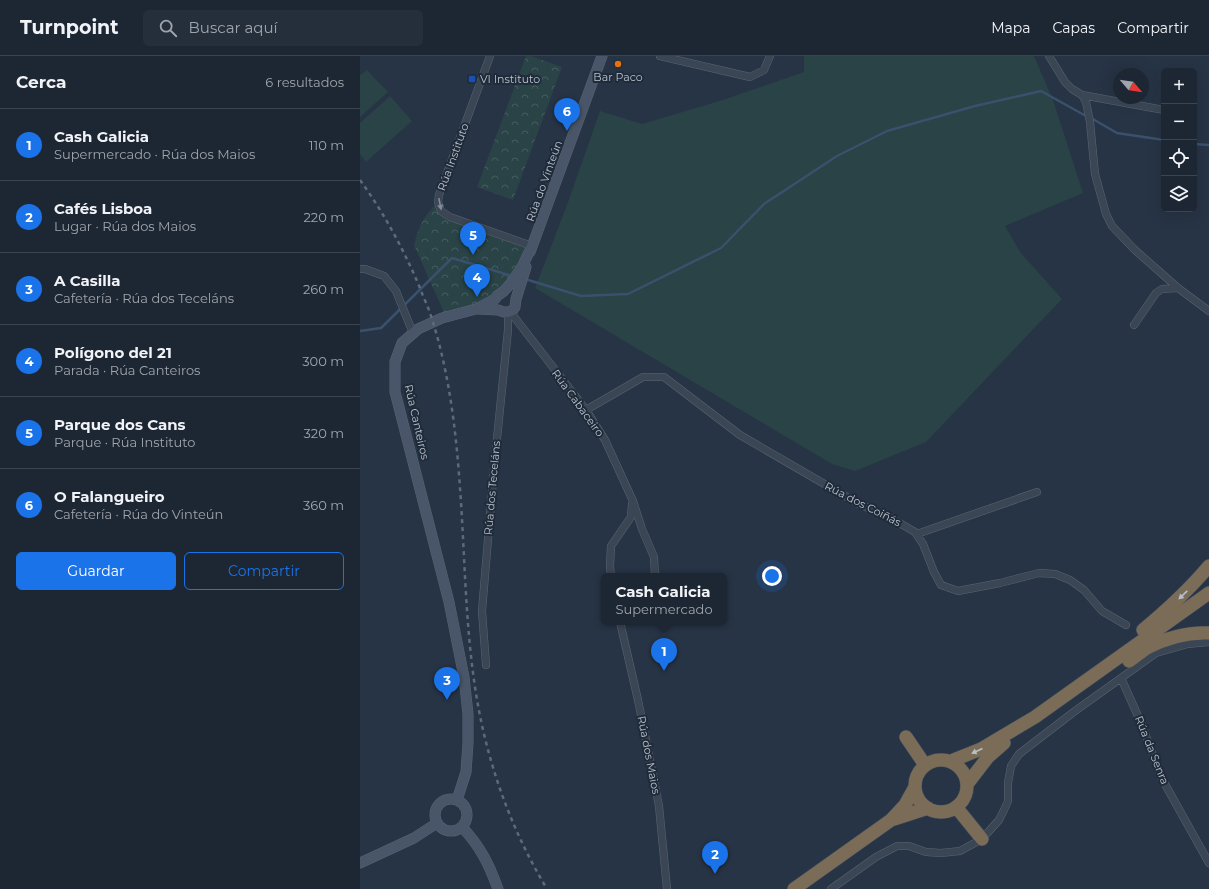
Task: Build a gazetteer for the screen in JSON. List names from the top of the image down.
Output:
{
  "streets": {
    "street": [
      "Rúa Instituto",
      "Rúa do Vinteún",
      "Rúa Cabaceiro",
      "Rúa Canteiros",
      "Rúa dos Teceláns",
      "Rúa dos Coiñás",
      "Rúa da Senra",
      "Rúa dos Maios"
    ]
  },
  "crossings": [
    ["Rúa Instituto", "Rúa do Vinteún"],
    ["Rúa Cabaceiro", "Rúa dos Teceláns"],
    ["Rúa Cabaceiro", "Rúa dos Coiñás"]
  ],
  "places": {
    "other": ["Bar Paco"],
    "transit": ["VI Instituto"]
  },
  "north": "bottom right",
  "page": {
    "header": "Turnpoint",
    "search": "Buscar aquí",
    "nav": ["Mapa", "Capas", "Compartir"],
    "heading": ["Cerca", "6 resultados"],
    "map_buttons": ["+", "−"],
    "pins": [
      "6",
      "5",
      "4",
      "1",
      "3",
      "2"
    ],
    "list": [
      {
        "mark": "1",
        "name": "Cash Galicia",
        "note": "Supermercado · Rúa dos Maios",
        "value": "110 m"
      },
      {
        "mark": "2",
        "name": "Cafés Lisboa",
        "note": "Lugar · Rúa dos Maios",
        "value": "220 m"
      },
      {
        "mark": "3",
        "name": "A Casilla",
        "note": "Cafetería · Rúa dos Teceláns",
        "value": "260 m"
      },
      {
        "mark": "4",
        "name": "Polígono del 21",
        "note": "Parada · Rúa Canteiros",
        "value": "300 m"
      },
      {
        "mark": "5",
        "name": "Parque dos Cans",
        "note": "Parque · Rúa Instituto",
        "value": "320 m"
      },
      {
        "mark": "6",
        "name": "O Falangueiro",
        "note": "Cafetería · Rúa do Vinteún",
        "value": "360 m"
      }
    ],
    "buttons": ["Guardar", "Compartir"],
    "popup": ["Cash Galicia", "Supermercado"]
  }
}
